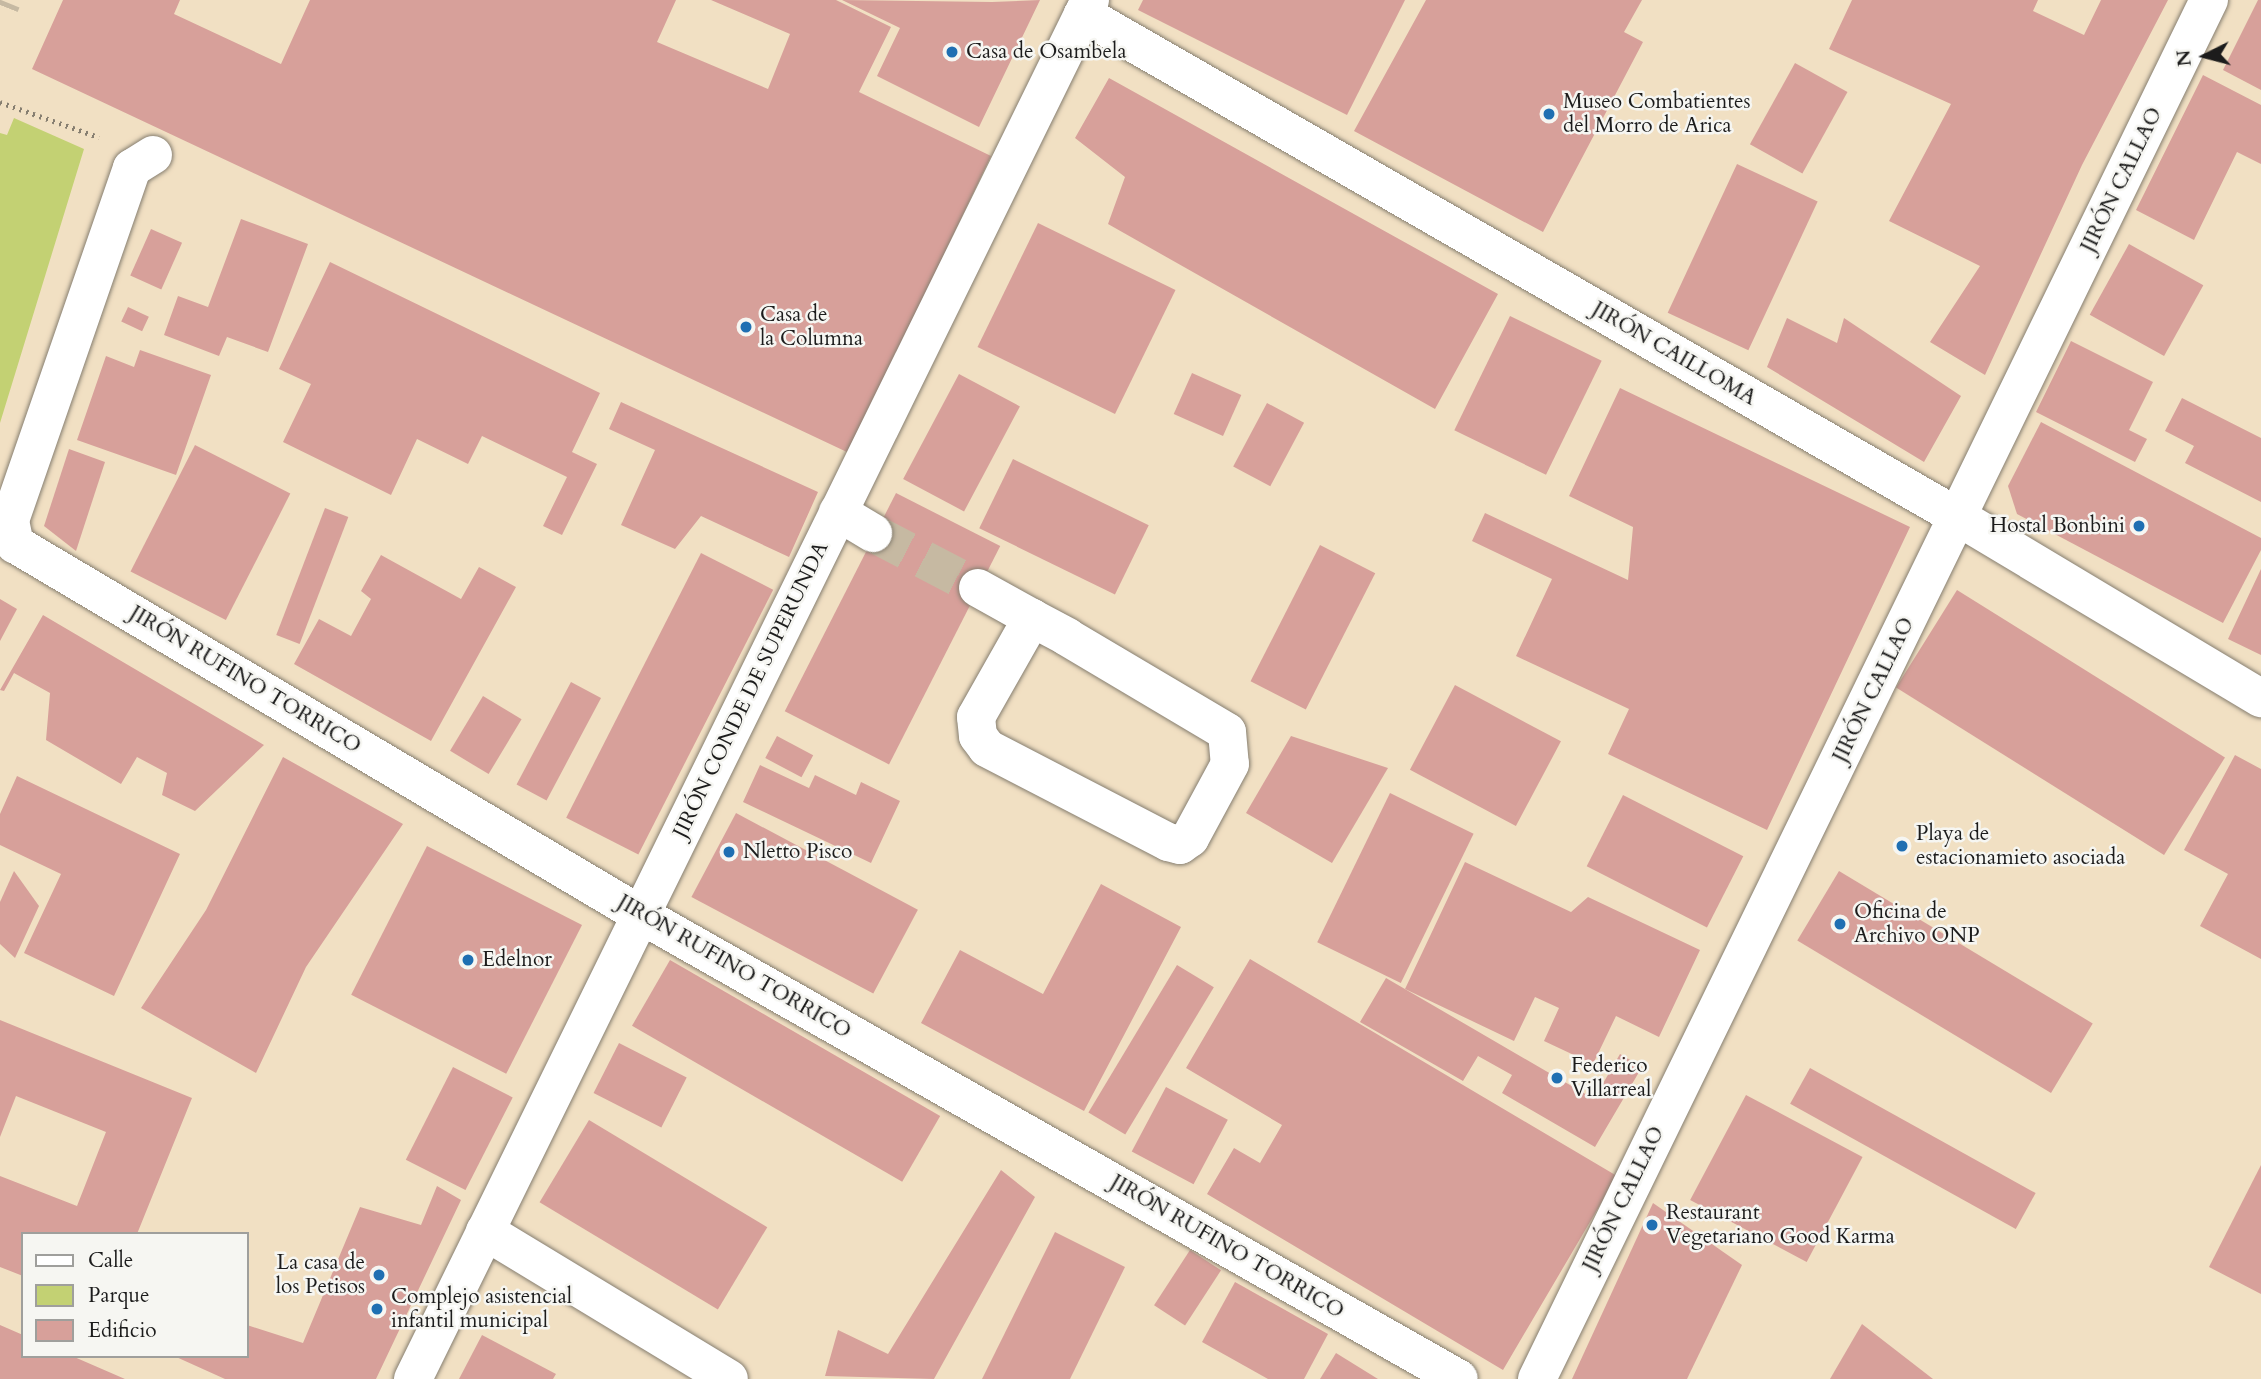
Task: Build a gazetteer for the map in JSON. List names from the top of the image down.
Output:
{
  "streets": {
    "street": [
      "JIRÓN CALLAO",
      "JIRÓN CAILLOMA",
      "JIRÓN RUFINO TORRICO",
      "JIRÓN CONDE DE SUPERUNDA"
    ]
  },
  "crossings": [
    ["JIRÓN CALLAO", "JIRÓN CAILLOMA"],
    ["JIRÓN CAILLOMA", "JIRÓN CONDE DE SUPERUNDA"],
    ["JIRÓN RUFINO TORRICO", "JIRÓN CONDE DE SUPERUNDA"]
  ],
  "places": [
    "Casa de Osambela",
    "Museo Combatientes del Morro de Arica",
    "Casa de la Columna",
    "Hostal Bonbini",
    "Playa de estacionamieto asociada",
    "Nletto Pisco",
    "Oficina de Archivo ONP",
    "Edelnor",
    "Federico Villarreal",
    "Restaurant Vegetariano Good Karma",
    "La casa de los Petisos",
    "Complejo asistencial infantil municipal"
  ],
  "legend": ["Calle", "Parque", "Edificio"],
  "north": "left"
}
